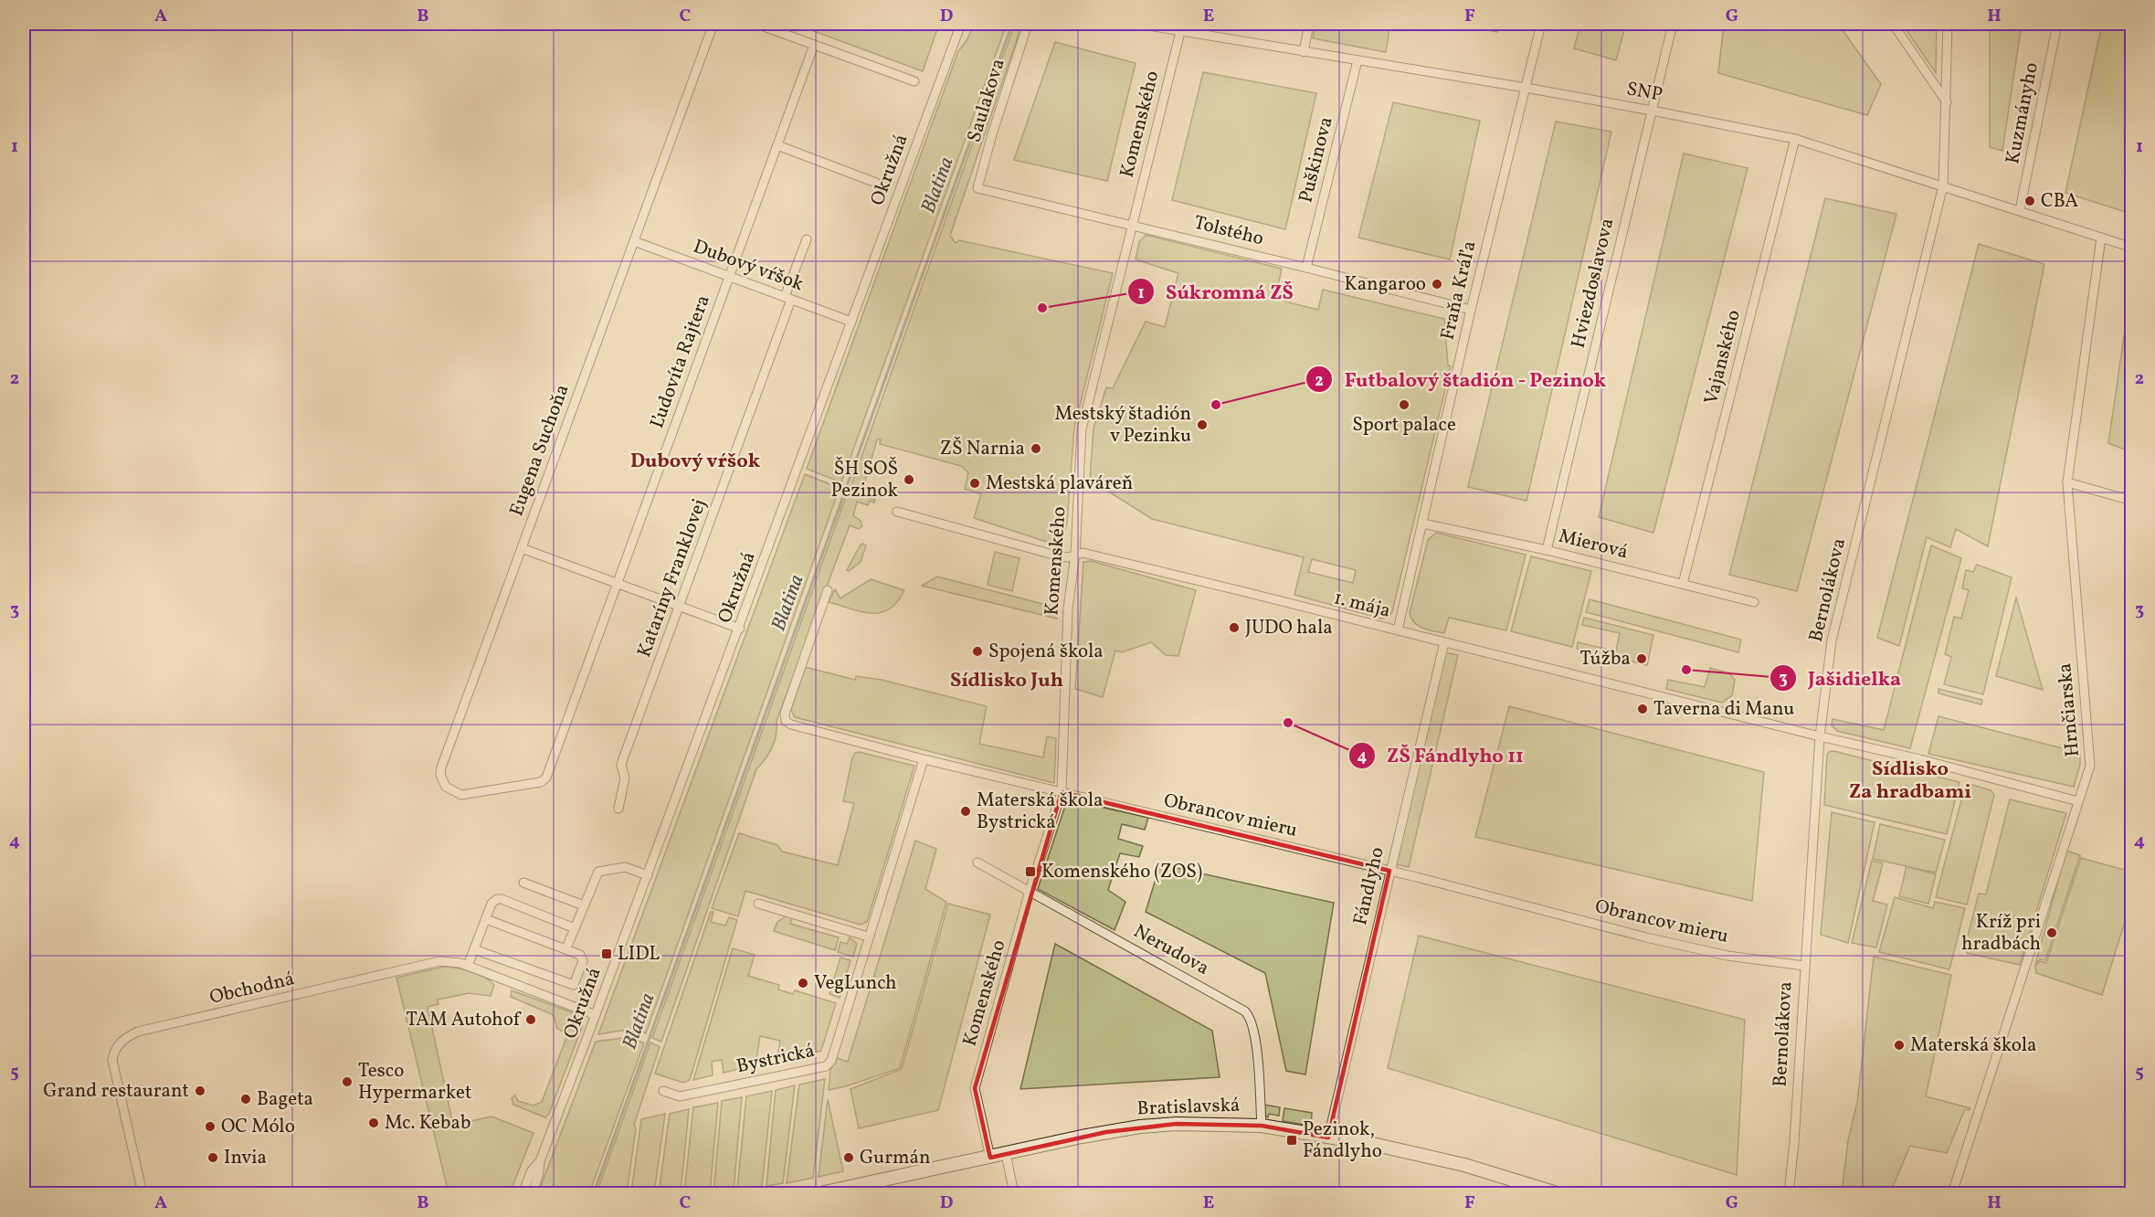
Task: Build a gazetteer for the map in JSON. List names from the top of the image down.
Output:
{
  "streets": {
    "main road": ["Bratislavská"],
    "street": [
      "SNP",
      "Saulakova",
      "Kuzmányho",
      "Komenského",
      "Puškinova",
      "Okružná",
      "Tolstého",
      "Dubový vŕšok",
      "Hviezdoslavova",
      "Fraňa Kráľa",
      "Vajanského",
      "Ľudovíta Rajtera",
      "Eugena Suchoňa",
      "Mierová",
      "Kataríny Franklovej",
      "Bernolákova",
      "1. mája",
      "Hrnčiarska",
      "Obrancov mieru",
      "Fándlyho",
      "Nerudova",
      "Obchodná",
      "Bystrická"
    ]
  },
  "crossings": [
    ["SNP", "Kuzmányho"],
    ["SNP", "Komenského"],
    ["SNP", "Puškinova"],
    ["SNP", "Hviezdoslavova"],
    ["SNP", "Fraňa Kráľa"],
    ["SNP", "Vajanského"],
    ["SNP", "Bernolákova"],
    ["SNP", "Hrnčiarska"],
    ["Saulakova", "Tolstého"],
    ["Komenského", "Tolstého"],
    ["Komenského", "1. mája"],
    ["Komenského", "Obrancov mieru"],
    ["Komenského", "Nerudova"],
    ["Komenského", "Bratislavská"],
    ["Puškinova", "Tolstého"],
    ["Okružná", "Dubový vŕšok"],
    ["Okružná", "Obchodná"],
    ["Tolstého", "Fraňa Kráľa"],
    ["Dubový vŕšok", "Ľudovíta Rajtera"],
    ["Dubový vŕšok", "Eugena Suchoňa"],
    ["Dubový vŕšok", "Kataríny Franklovej"],
    ["Hviezdoslavova", "Mierová"],
    ["Fraňa Kráľa", "Mierová"],
    ["Fraňa Kráľa", "1. mája"],
    ["Vajanského", "Mierová"],
    ["Ľudovíta Rajtera", "Eugena Suchoňa"],
    ["Bernolákova", "1. mája"],
    ["Bernolákova", "Obrancov mieru"],
    ["1. mája", "Hrnčiarska"],
    ["1. mája", "Fándlyho"],
    ["Obrancov mieru", "Fándlyho"],
    ["Obrancov mieru", "Bystrická"],
    ["Fándlyho", "Bratislavská"],
    ["Nerudova", "Bratislavská"]
  ],
  "districts": ["Dubový vŕšok", "Sídlisko Juh", "Sídlisko Za hradbami"],
  "water": ["Blatina"],
  "places": {
    "other": [
      "CBA",
      "Kangaroo",
      "Súkromná ZŠ",
      "Futbalový štadión - Pezinok",
      "Sport palace",
      "Mestský štadión v Pezinku",
      "ZŠ Narnia",
      "ŠH SOŠ Pezinok",
      "Mestská plaváreň",
      "JUDO hala",
      "Spojená škola",
      "Túžba",
      "Jašidielka",
      "Taverna di Manu",
      "ZŠ Fándlyho 11",
      "Materská škola Bystrická",
      "Kríž pri hradbách",
      "VegLunch",
      "TAM Autohof",
      "Materská škola",
      "Tesco Hypermarket",
      "Grand restaurant",
      "Bageta",
      "Mc. Kebab",
      "OC Mólo",
      "Invia",
      "Gurmán"
    ],
    "transit": ["Komenského (ZOS)", "LIDL", "Pezinok, Fándlyho"]
  },
  "grid": {
    "columns": [
      "A",
      "B",
      "C",
      "D",
      "E",
      "F",
      "G",
      "H"
    ],
    "rows": [
      "1",
      "2",
      "3",
      "4",
      "5"
    ]
  }
}
